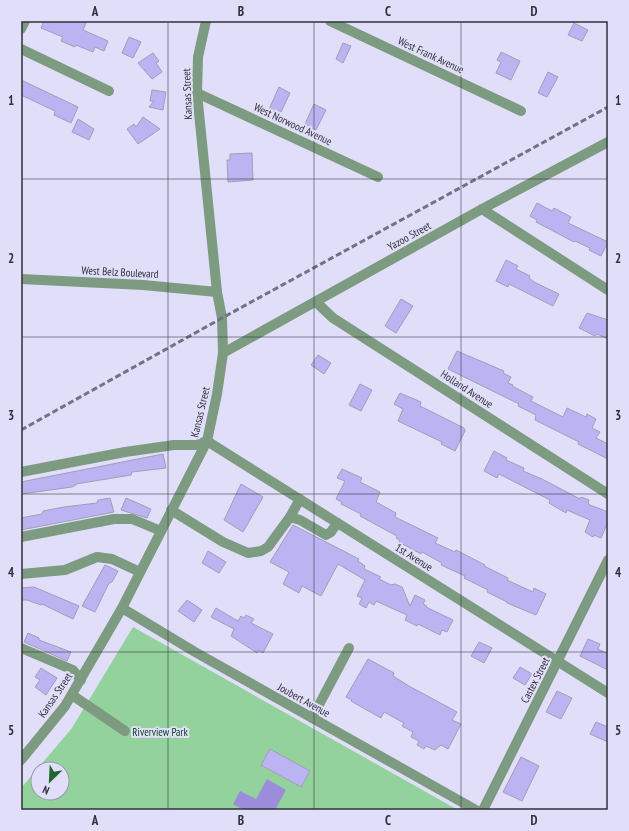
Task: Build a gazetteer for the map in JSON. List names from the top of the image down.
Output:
{
  "streets": {
    "street": [
      "West Frank Avenue",
      "Kansas Street",
      "West Norwood Avenue",
      "Yazoo Street",
      "West Belz Boulevard",
      "Holland Avenue",
      "1st Avenue",
      "Castex Street",
      "Joubert Avenue"
    ]
  },
  "crossings": [
    ["Kansas Street", "West Norwood Avenue"],
    ["Kansas Street", "Yazoo Street"],
    ["Kansas Street", "West Belz Boulevard"],
    ["Kansas Street", "1st Avenue"],
    ["Kansas Street", "Joubert Avenue"],
    ["Yazoo Street", "Holland Avenue"],
    ["1st Avenue", "Castex Street"]
  ],
  "parks": ["Riverview Park"],
  "north": "bottom left",
  "grid": {
    "columns": [
      "A",
      "B",
      "C",
      "D"
    ],
    "rows": [
      "1",
      "2",
      "3",
      "4",
      "5"
    ]
  }
}
